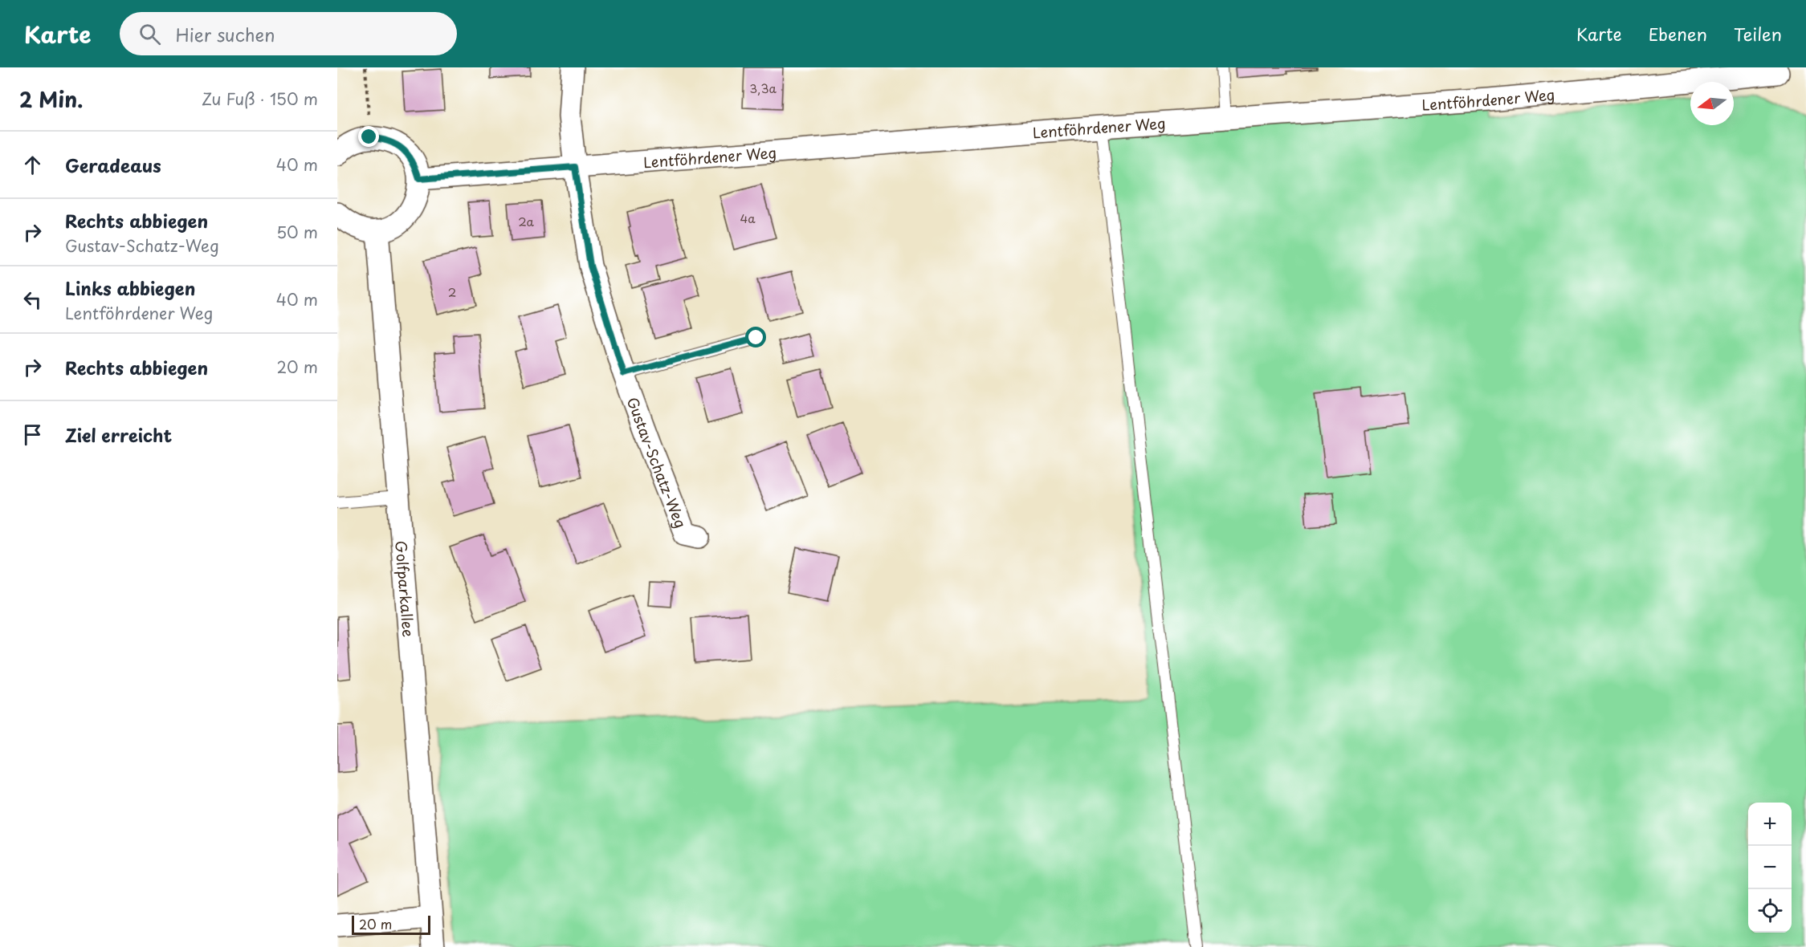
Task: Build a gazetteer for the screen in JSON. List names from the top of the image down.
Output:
{
  "streets": {
    "street": ["Lentföhrdener Weg", "Gustav-Schatz-Weg", "Golfparkallee"]
  },
  "crossings": [
    ["Lentföhrdener Weg", "Gustav-Schatz-Weg"]
  ],
  "house_numbers": [
    "3,3a",
    "4a",
    "2a",
    "2"
  ],
  "scale_bar": "20 m",
  "north": "left",
  "page": {
    "header": "Karte",
    "search": "Hier suchen",
    "nav": ["Karte", "Ebenen", "Teilen"],
    "heading": ["2 Min.", "Zu Fuß · 150 m"],
    "list": [
      ["Geradeaus", "40 m"],
      ["Rechts abbiegen", "Gustav-Schatz-Weg", "50 m"],
      ["Links abbiegen", "Lentföhrdener Weg", "40 m"],
      ["Rechts abbiegen", "20 m"],
      "Ziel erreicht"
    ],
    "map_buttons": ["+", "−"],
    "scale": "20 m"
  }
}
